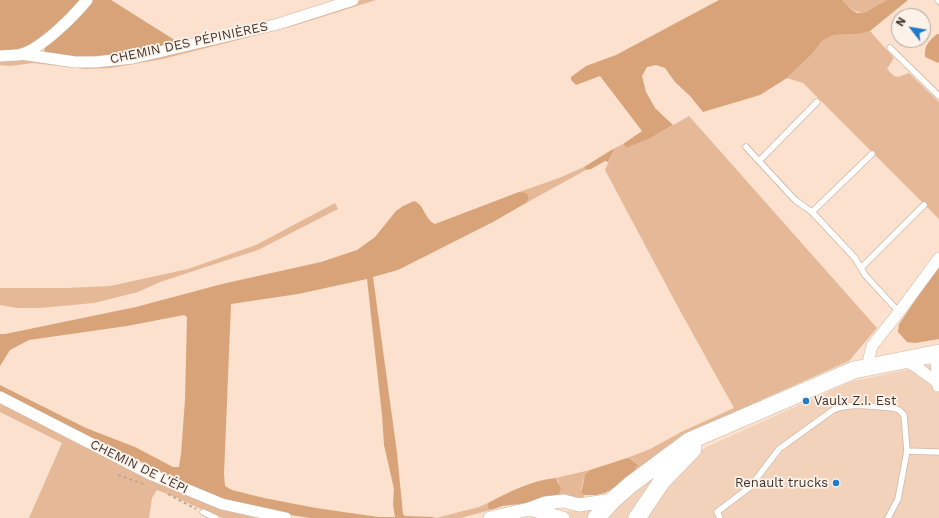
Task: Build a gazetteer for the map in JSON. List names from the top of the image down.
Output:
{
  "streets": {
    "street": ["CHEMIN DES PÉPINIÈRES", "CHEMIN DE L'ÉPI"]
  },
  "places": ["Vaulx Z.I. Est", "Renault trucks"],
  "north": "top left"
}
